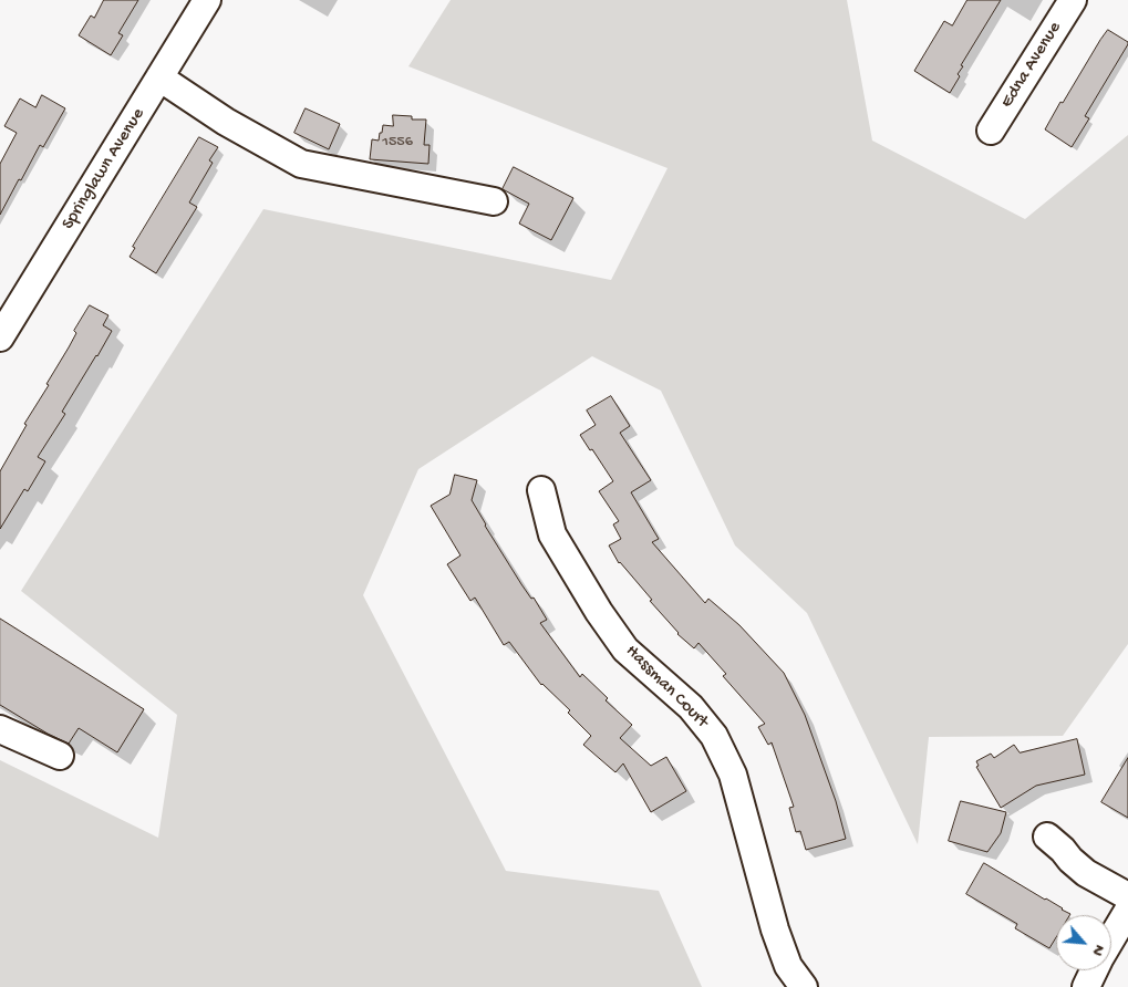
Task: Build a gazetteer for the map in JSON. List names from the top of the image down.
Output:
{
  "streets": {
    "street": ["Edna Avenue", "Springlawn Avenue", "Hassman Court"]
  },
  "house_numbers": ["1556"],
  "north": "bottom right"
}
